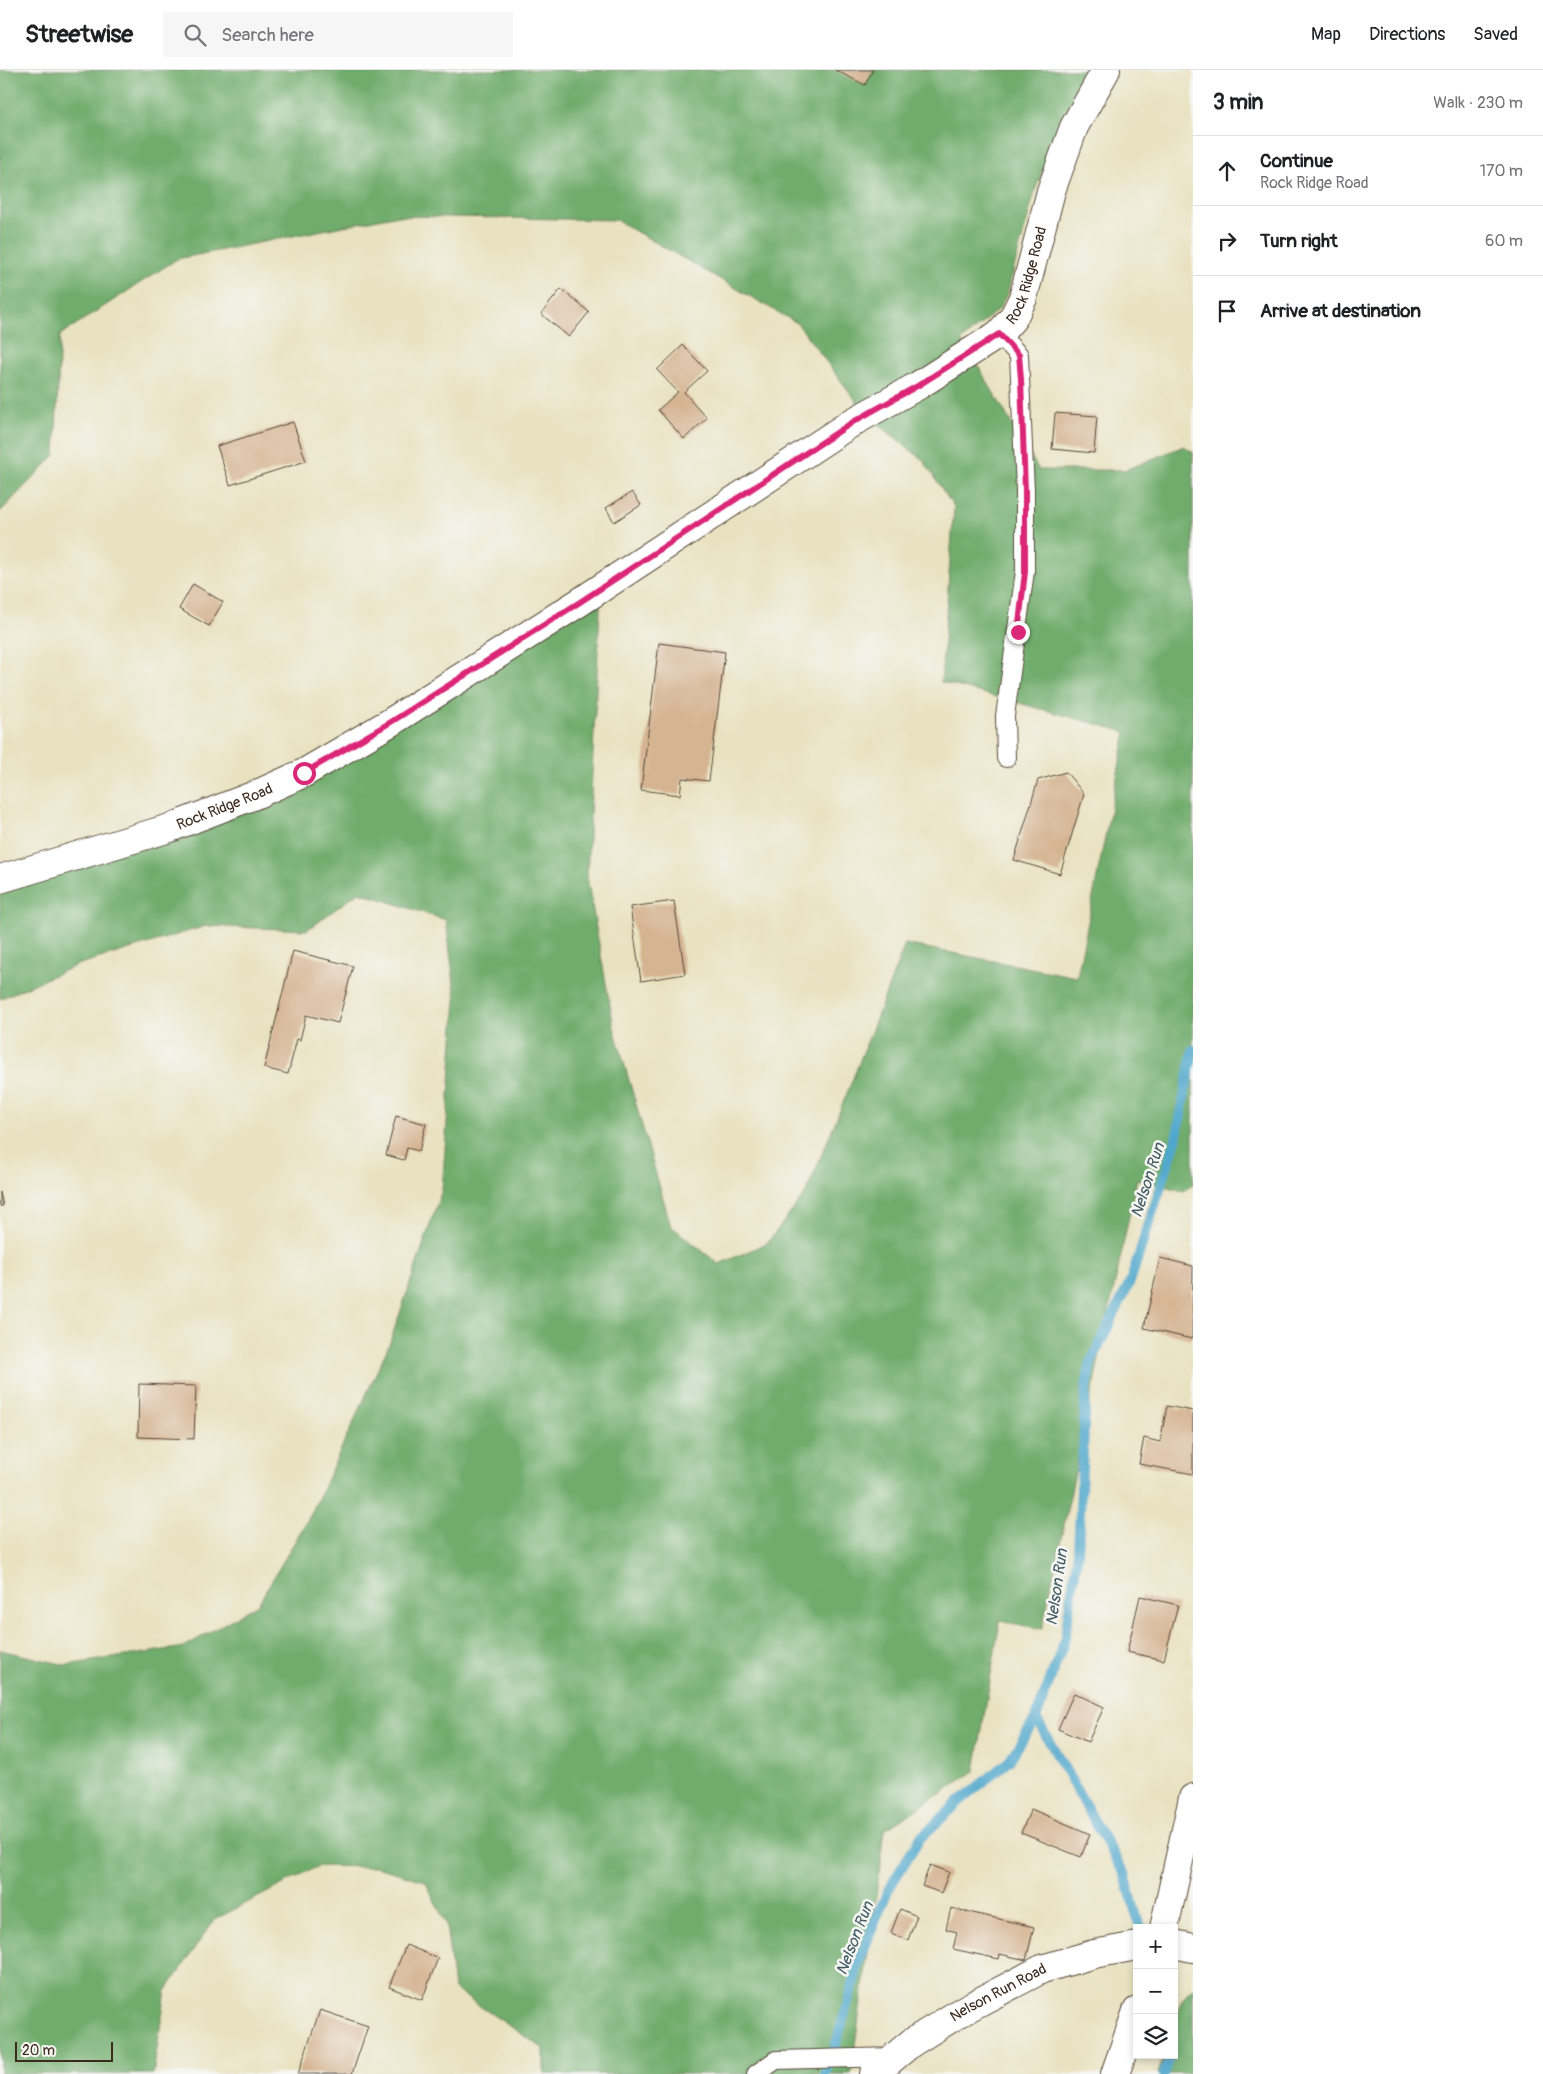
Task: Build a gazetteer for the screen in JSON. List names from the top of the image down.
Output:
{
  "streets": {
    "street": ["Rock Ridge Road", "Nelson Run Road"]
  },
  "water": ["Nelson Run"],
  "scale_bar": "20 m",
  "page": {
    "header": "Streetwise",
    "search": "Search here",
    "nav": ["Map", "Directions", "Saved"],
    "heading": ["3 min", "Walk · 230 m"],
    "list": [
      ["Continue", "Rock Ridge Road", "170 m"],
      ["Turn right", "60 m"],
      "Arrive at destination"
    ],
    "map_buttons": ["+", "−"],
    "scale": "20 m"
  }
}
